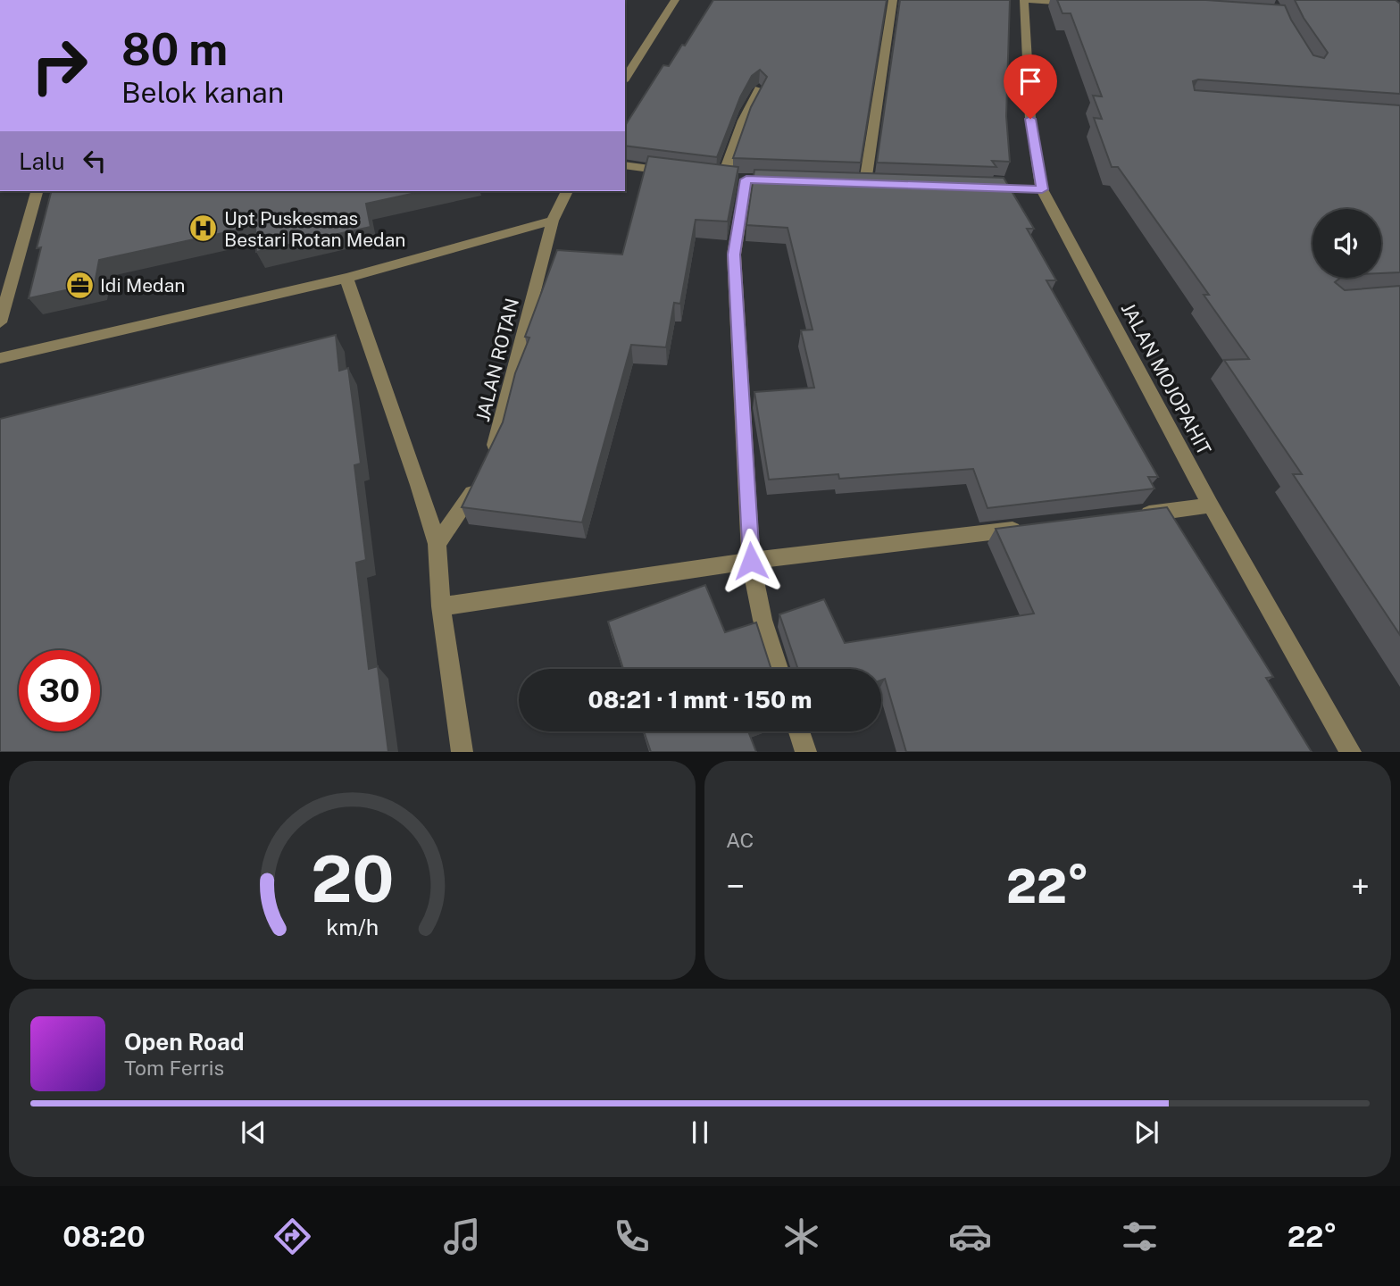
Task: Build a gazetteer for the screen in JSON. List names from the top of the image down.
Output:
{
  "streets": {
    "street": ["JALAN ROTAN", "JALAN MOJOPAHIT"]
  },
  "places": {
    "hospital": ["Upt Puskesmas Bestari Rotan Medan"],
    "office": ["Idi Medan"]
  },
  "page": {
    "turn": ["80 m", "Belok kanan"],
    "then": "Lalu",
    "limit": "30",
    "trip": "08:21 · 1 mnt · 150 m",
    "tile": "AC",
    "heat": ["−", "22°", "+"],
    "song": ["Open Road", "Tom Ferris"],
    "tabs": ["08:20", "22°"],
    "gauge": ["20", "km/h"]
  }
}
